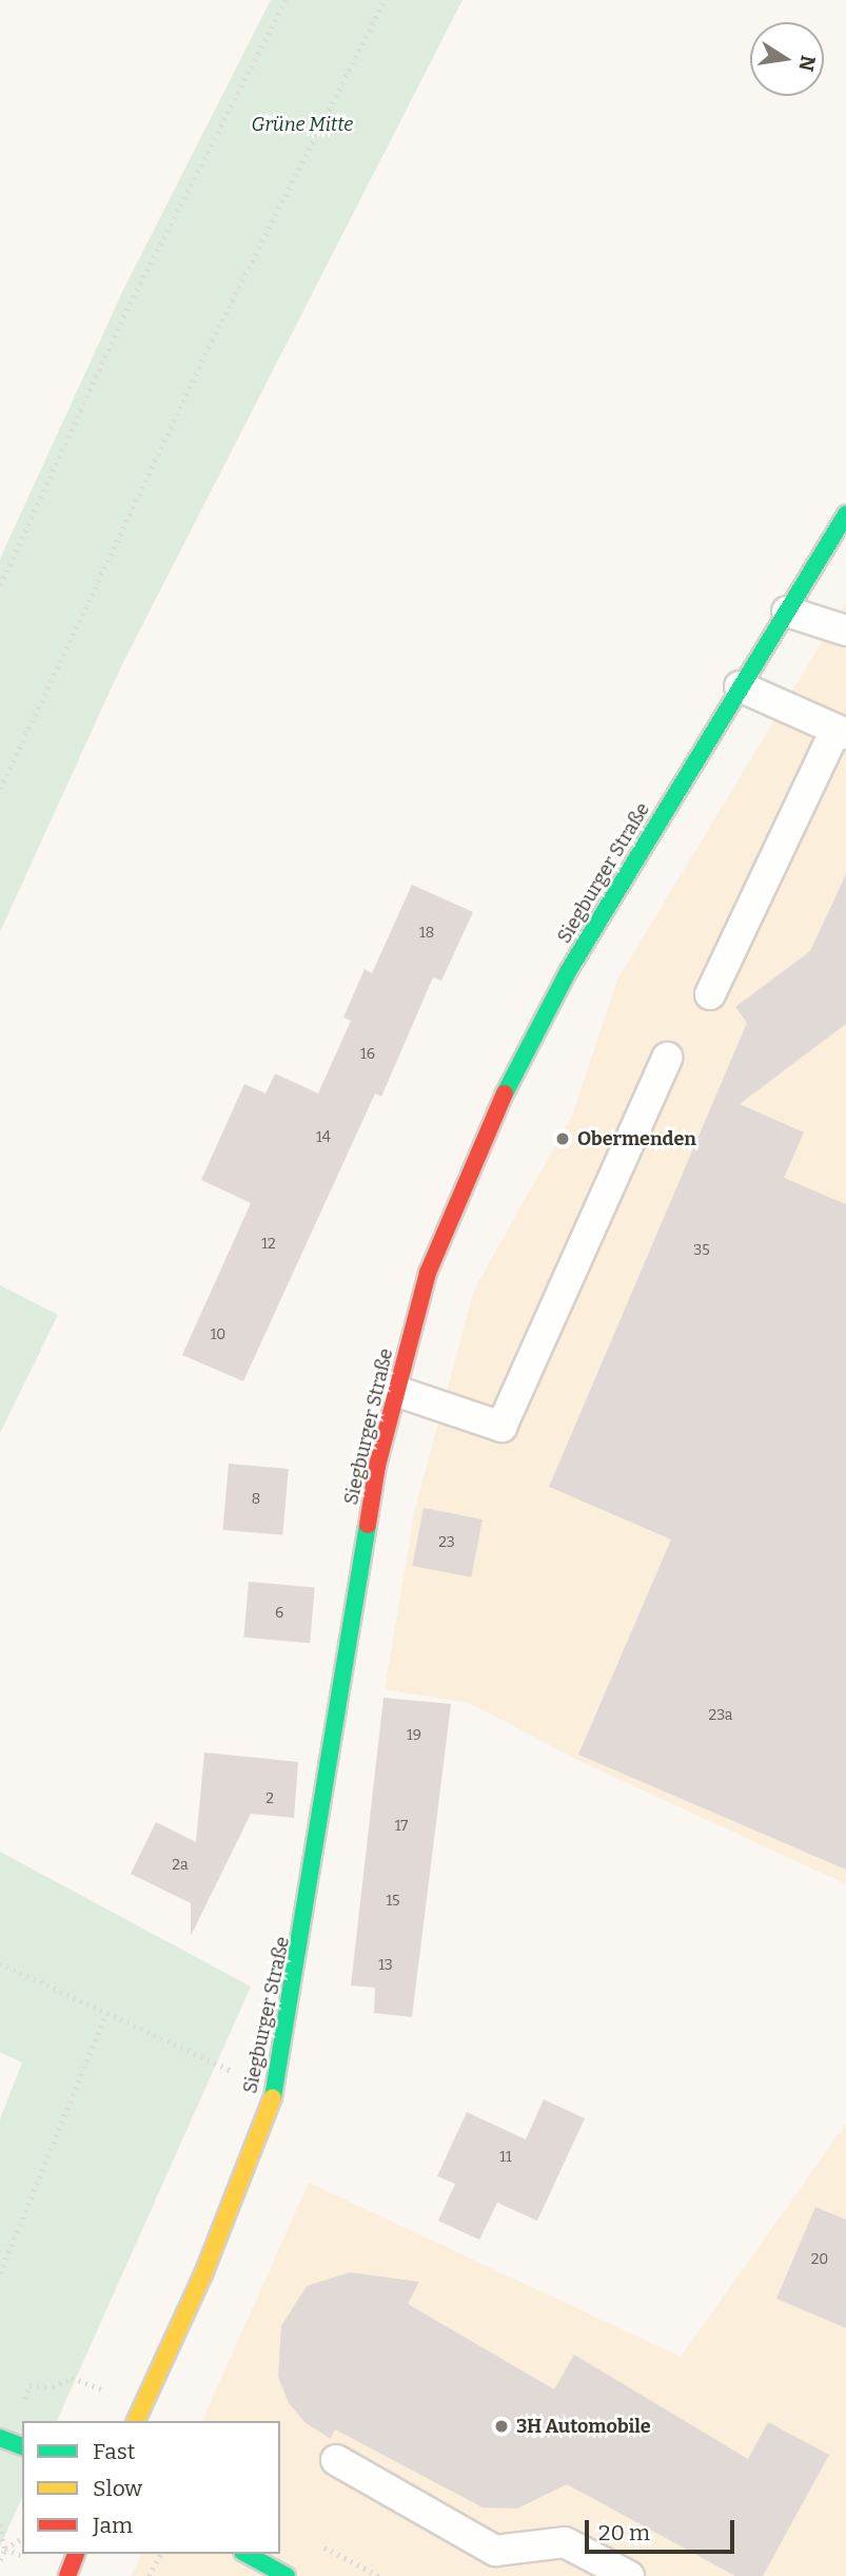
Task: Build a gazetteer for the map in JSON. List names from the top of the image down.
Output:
{
  "streets": {
    "street": ["Siegburger Straße"]
  },
  "parks": ["Grüne Mitte"],
  "places": ["Obermenden", "3H Automobile"],
  "house_numbers": [
    "18",
    "16",
    "14",
    "12",
    "35",
    "10",
    "8",
    "23",
    "6",
    "23a",
    "19",
    "2",
    "17",
    "2a",
    "15",
    "13",
    "11",
    "20"
  ],
  "legend": ["Fast", "Slow", "Jam"],
  "scale_bar": "20 m",
  "north": "right"
}
